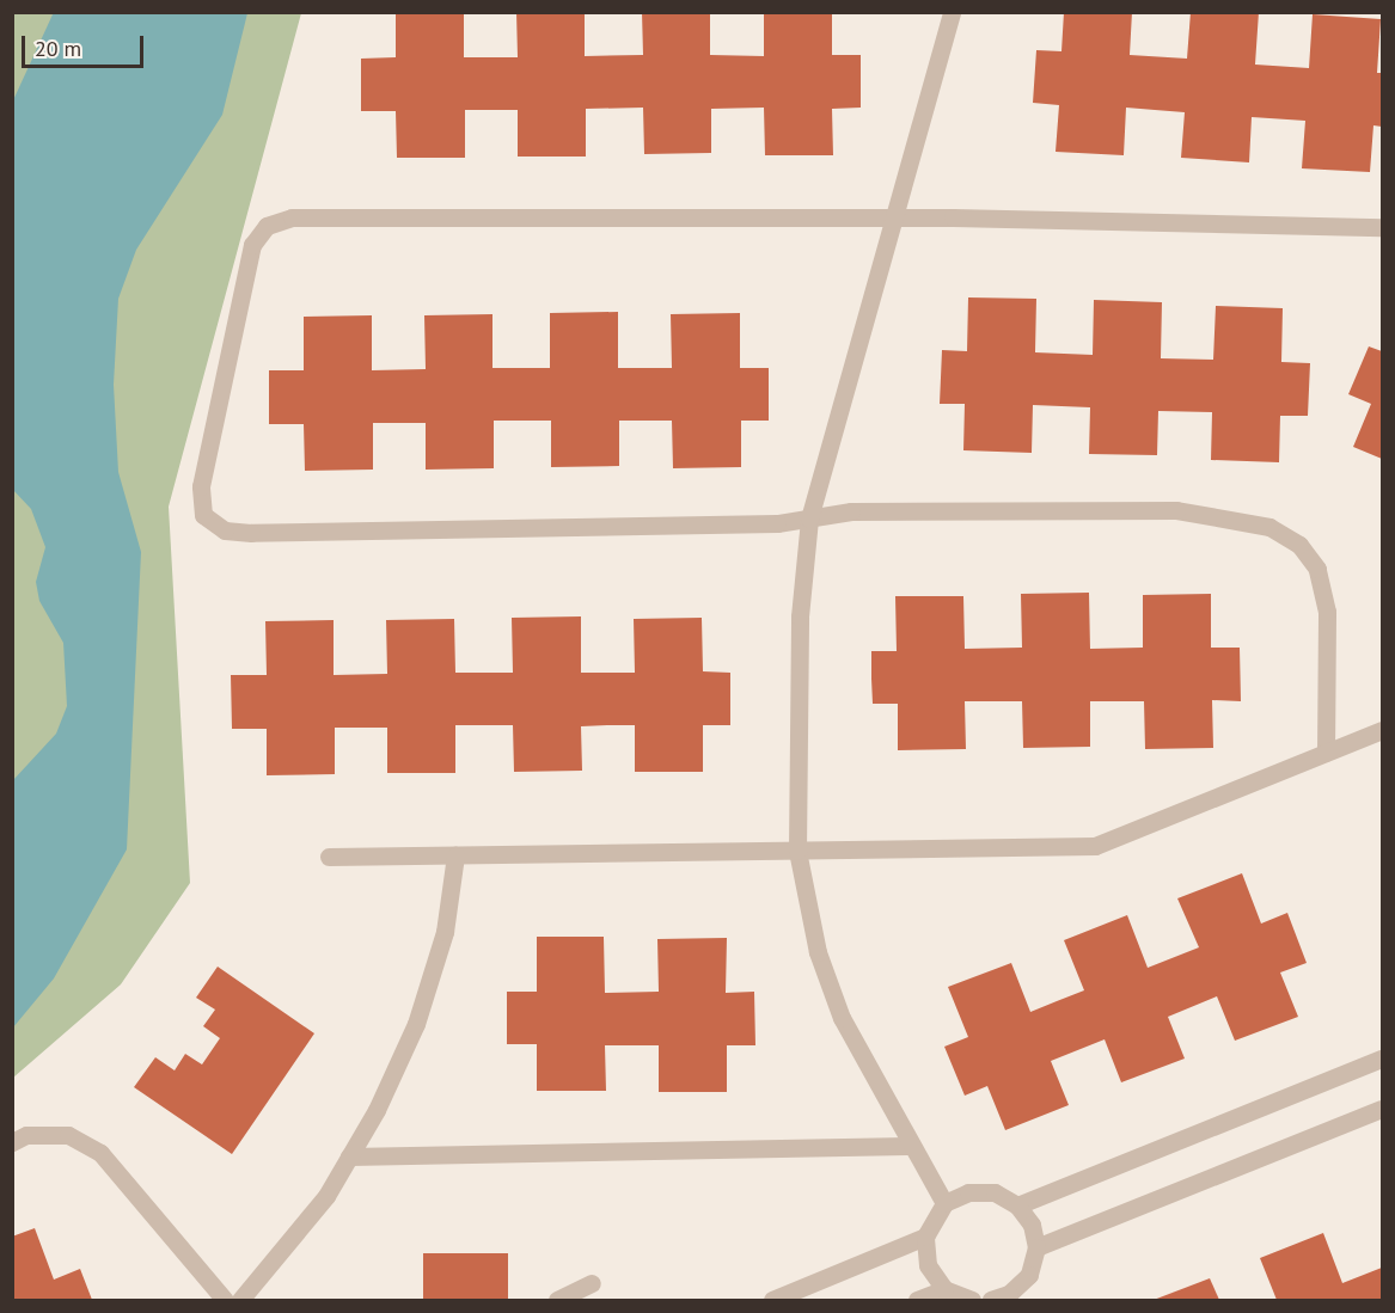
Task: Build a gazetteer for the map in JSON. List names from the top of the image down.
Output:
{
  "scale_bar": "20 m"
}
